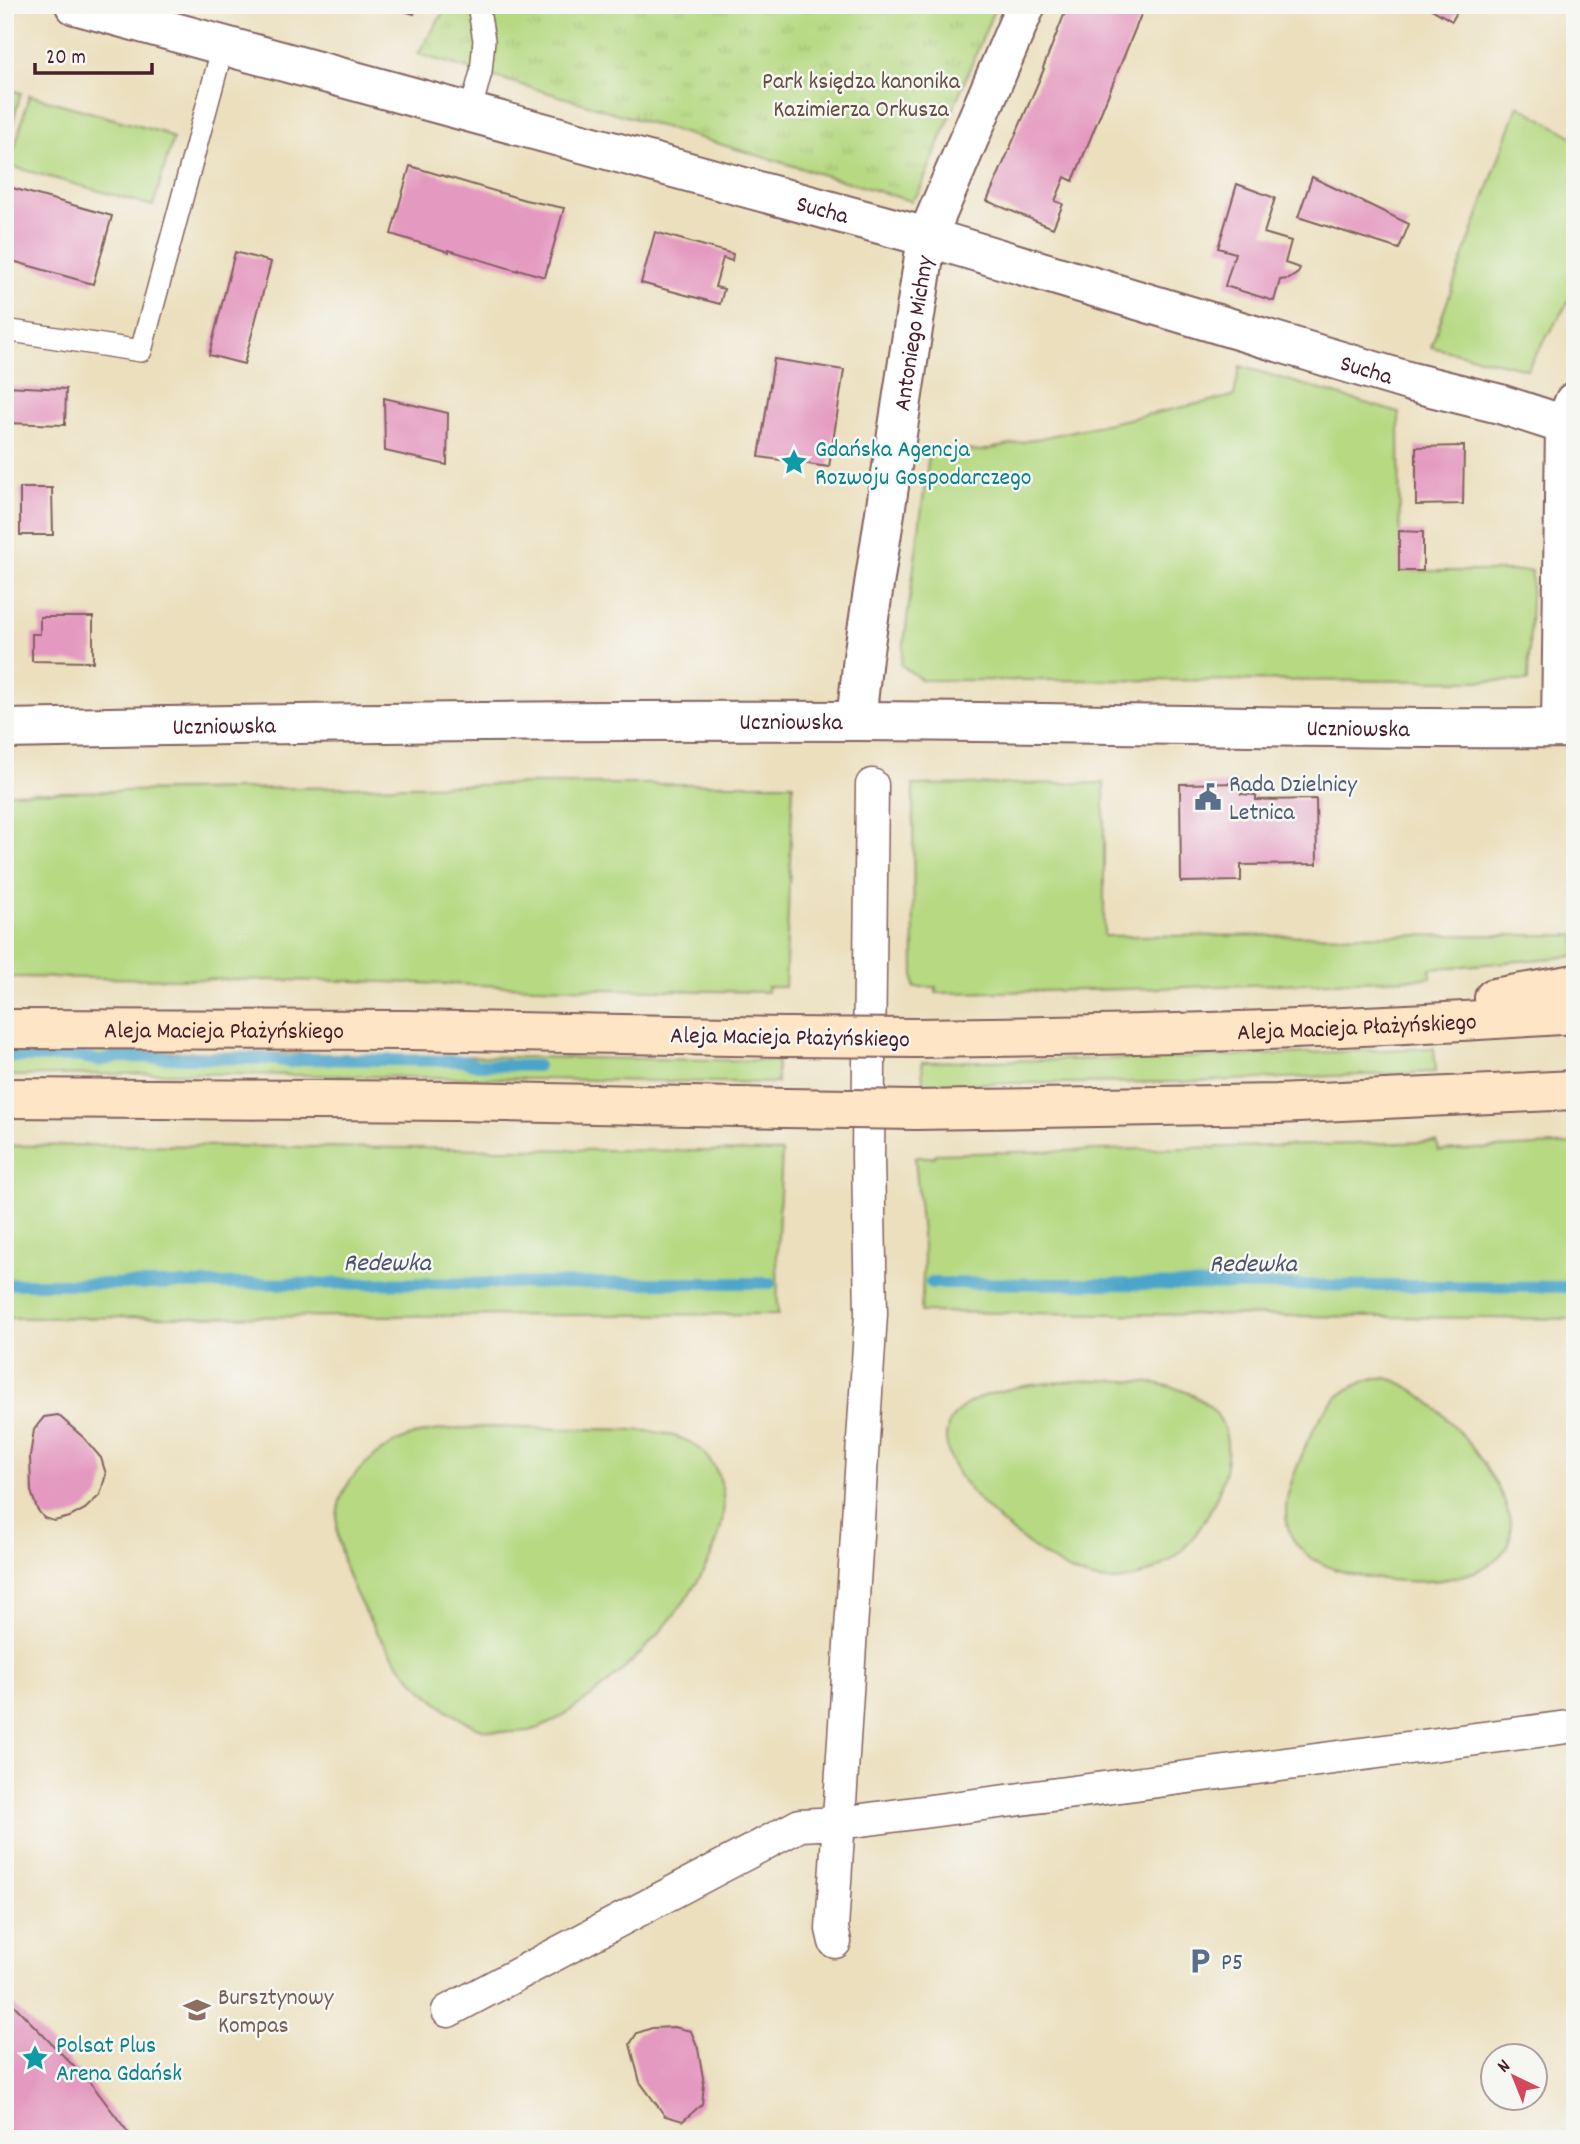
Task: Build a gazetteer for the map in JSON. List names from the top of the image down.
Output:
{
  "streets": {
    "main road": ["Aleja Macieja Płażyńskiego"],
    "street": ["Sucha", "Antoniego Michny", "Uczniowska"]
  },
  "crossings": [
    ["Sucha", "Antoniego Michny"],
    ["Antoniego Michny", "Uczniowska"]
  ],
  "water": ["Redewka"],
  "parks": ["Park księdza kanonika Kazimierza Orkusza"],
  "places": {
    "place": ["Gdańska Agencja Rozwoju Gospodarczego", "Polsat Plus Arena Gdańsk"],
    "public building": ["Rada Dzielnicy Letnica"],
    "parking": ["P5"],
    "school or university": ["Bursztynowy Kompas"]
  },
  "scale_bar": "20 m",
  "north": "top left"
}
